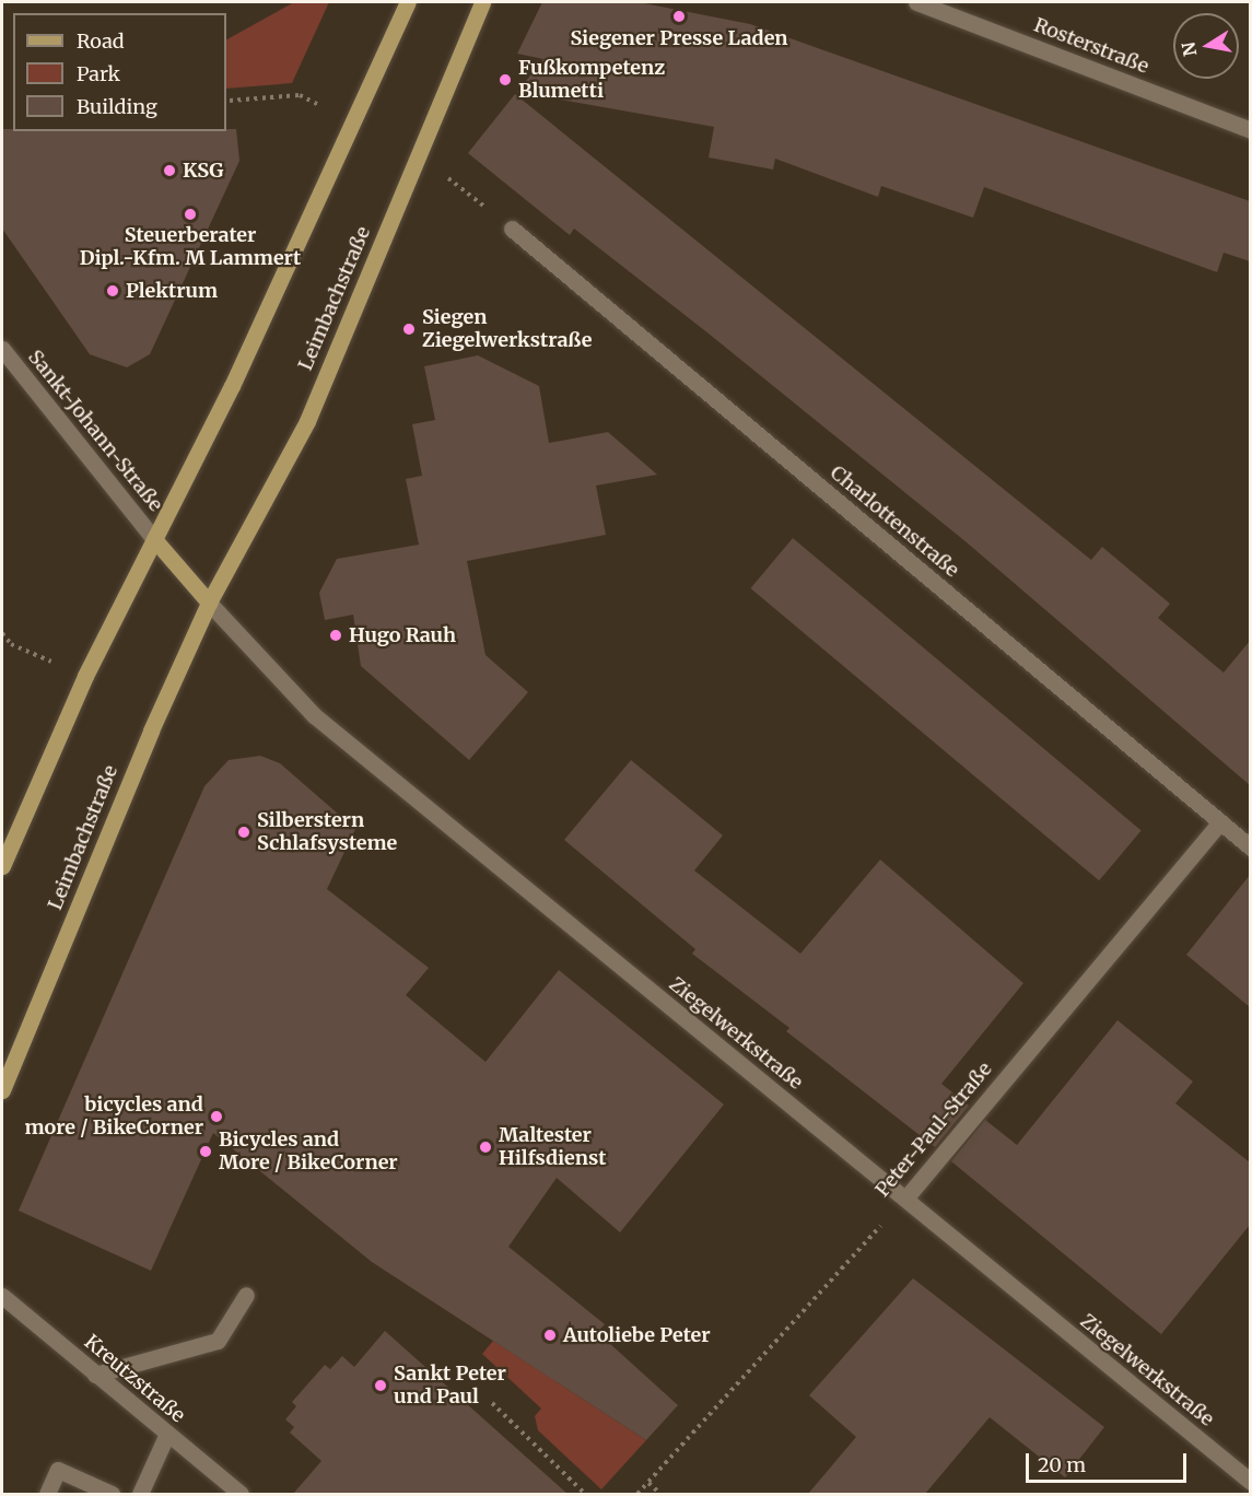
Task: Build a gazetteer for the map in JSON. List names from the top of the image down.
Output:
{
  "streets": {
    "main road": ["Leimbachstraße"],
    "street": [
      "Rosterstraße",
      "Sankt-Johann-Straße",
      "Charlottenstraße",
      "Ziegelwerkstraße",
      "Peter-Paul-Straße",
      "Kreutzstraße"
    ]
  },
  "crossings": [
    ["Leimbachstraße", "Ziegelwerkstraße"],
    ["Charlottenstraße", "Peter-Paul-Straße"],
    ["Ziegelwerkstraße", "Peter-Paul-Straße"]
  ],
  "places": [
    "Siegener Presse Laden",
    "Fußkompetenz Blumetti",
    "KSG",
    "Steuerberater Dipl.-Kfm. M Lammert",
    "Plektrum",
    "Siegen Ziegelwerkstraße",
    "Hugo Rauh",
    "Silberstern Schlafsysteme",
    "bicycles and more / BikeCorner",
    "Maltester Hilfsdienst",
    "Bicycles and More / BikeCorner",
    "Autoliebe Peter",
    "Sankt Peter und Paul"
  ],
  "legend": ["Road", "Park", "Building"],
  "scale_bar": "20 m",
  "north": "left"
}
